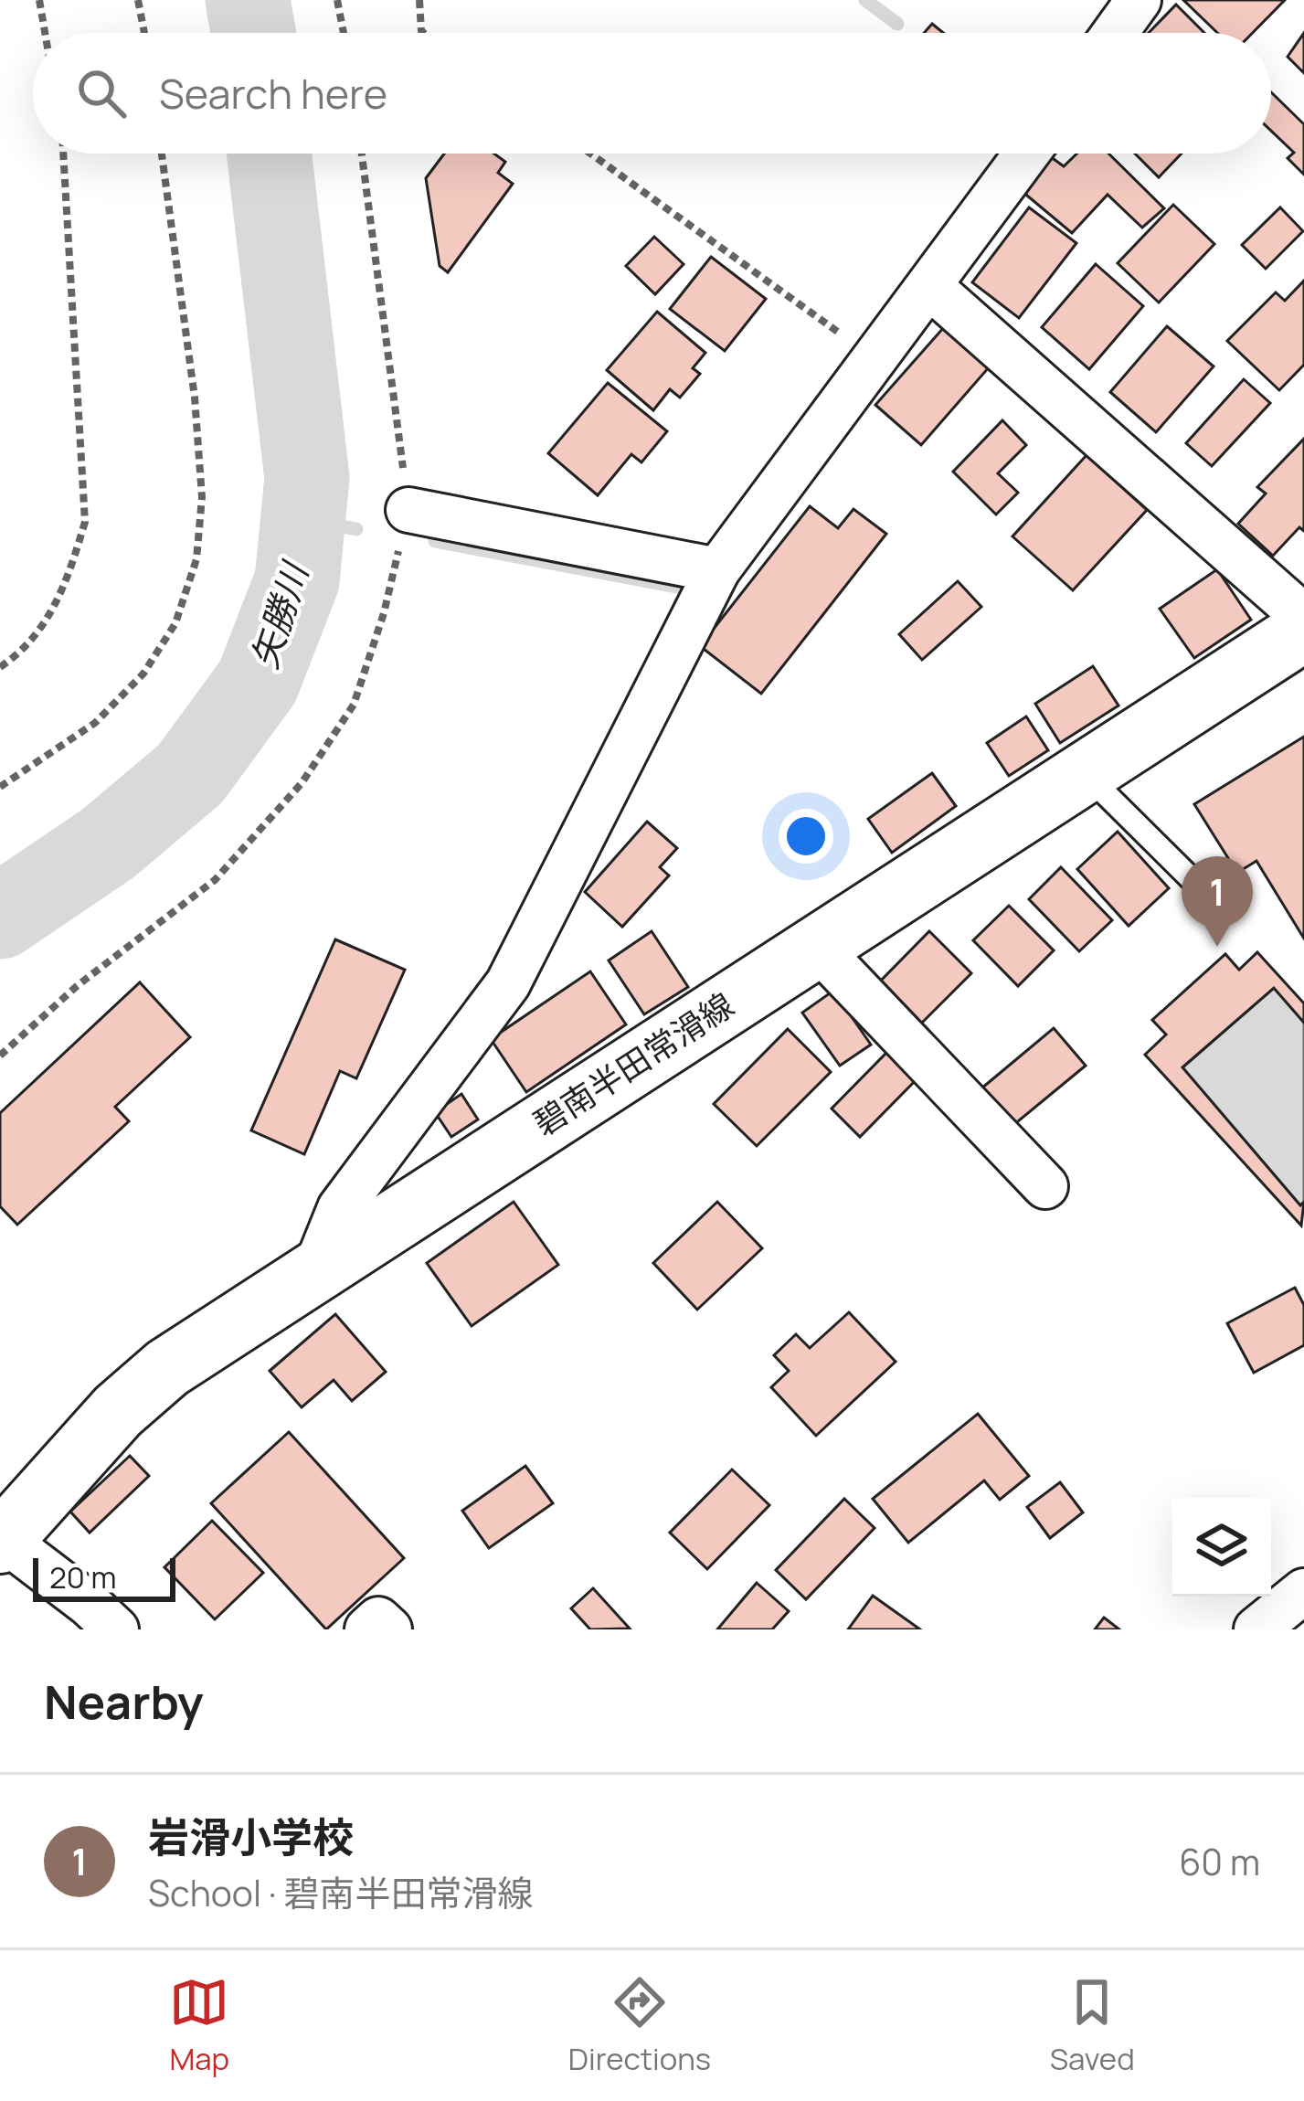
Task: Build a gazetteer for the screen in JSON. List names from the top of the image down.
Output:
{
  "streets": {
    "main road": ["碧南半田常滑線"]
  },
  "water": ["矢勝川"],
  "scale_bar": "20 m",
  "page": {
    "search": "Search here",
    "pins": "1",
    "scale": "20 m",
    "heading": "Nearby",
    "list": [
      {
        "mark": "1",
        "name": "岩滑小学校",
        "note": "School · 碧南半田常滑線",
        "value": "60 m"
      }
    ],
    "nav": ["Map", "Directions", "Saved"]
  }
}
